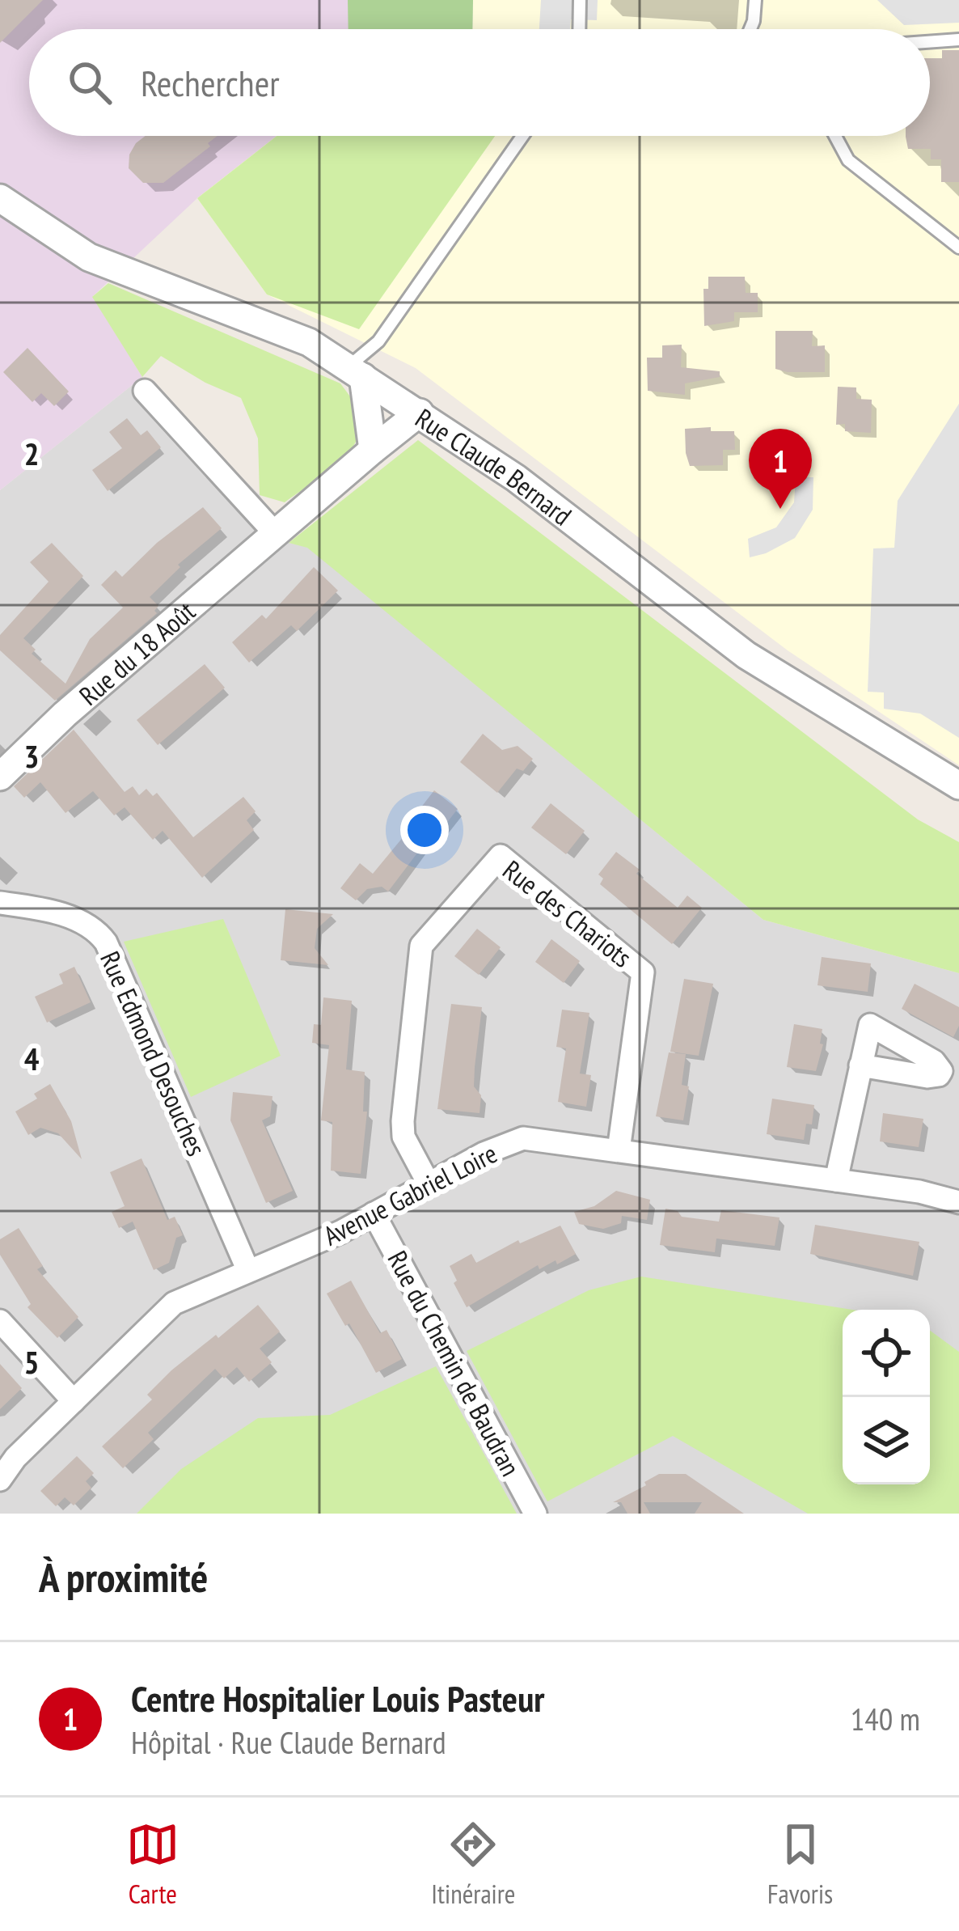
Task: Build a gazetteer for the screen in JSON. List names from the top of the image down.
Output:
{
  "streets": {
    "street": [
      "Rue Claude Bernard",
      "Rue du 18 Août",
      "Rue des Chariots",
      "Rue Edmond Desouches",
      "Avenue Gabriel Loire",
      "Rue du Chemin de Baudran"
    ]
  },
  "crossings": [
    ["Rue Claude Bernard", "Rue du 18 Août"],
    ["Rue des Chariots", "Avenue Gabriel Loire"],
    ["Rue Edmond Desouches", "Avenue Gabriel Loire"],
    ["Avenue Gabriel Loire", "Rue du Chemin de Baudran"]
  ],
  "page": {
    "search": "Rechercher",
    "pins": "1",
    "heading": "À proximité",
    "list": [
      {
        "mark": "1",
        "name": "Centre Hospitalier Louis Pasteur",
        "note": "Hôpital · Rue Claude Bernard",
        "value": "140 m"
      }
    ],
    "nav": ["Carte", "Itinéraire", "Favoris"]
  },
  "grid": {
    "rows": [
      "2",
      "3",
      "4",
      "5"
    ]
  }
}
